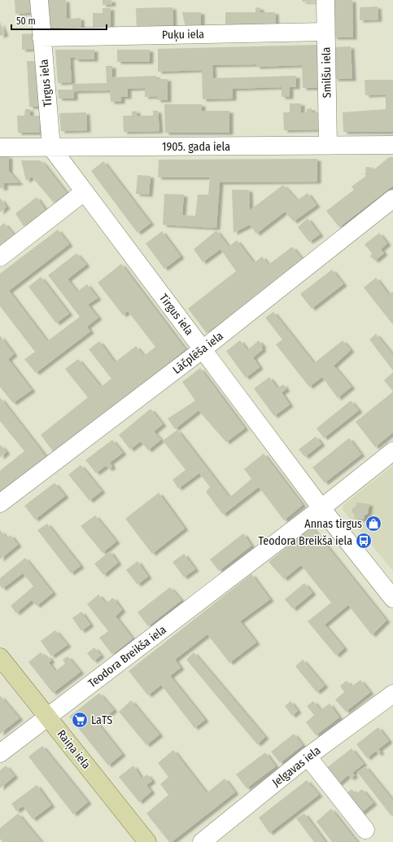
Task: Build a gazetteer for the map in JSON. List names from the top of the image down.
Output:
{
  "streets": {
    "main road": ["Raiņa iela"],
    "street": [
      "Puķu iela",
      "Smilšu iela",
      "Tirgus iela",
      "1905. gada iela",
      "Lāčplēša iela",
      "Teodora Breikša iela",
      "Jelgavas iela"
    ]
  },
  "crossings": [
    ["Puķu iela", "Smilšu iela"],
    ["Puķu iela", "Tirgus iela"],
    ["Smilšu iela", "1905. gada iela"],
    ["Tirgus iela", "1905. gada iela"],
    ["Tirgus iela", "Lāčplēša iela"],
    ["Tirgus iela", "Teodora Breikša iela"],
    ["Teodora Breikša iela", "Raiņa iela"]
  ],
  "places": {
    "shop": ["Annas tirgus"],
    "bus stop": ["Teodora Breikša iela"],
    "supermarket": ["LaTS"]
  },
  "scale_bar": "50 m"
}
